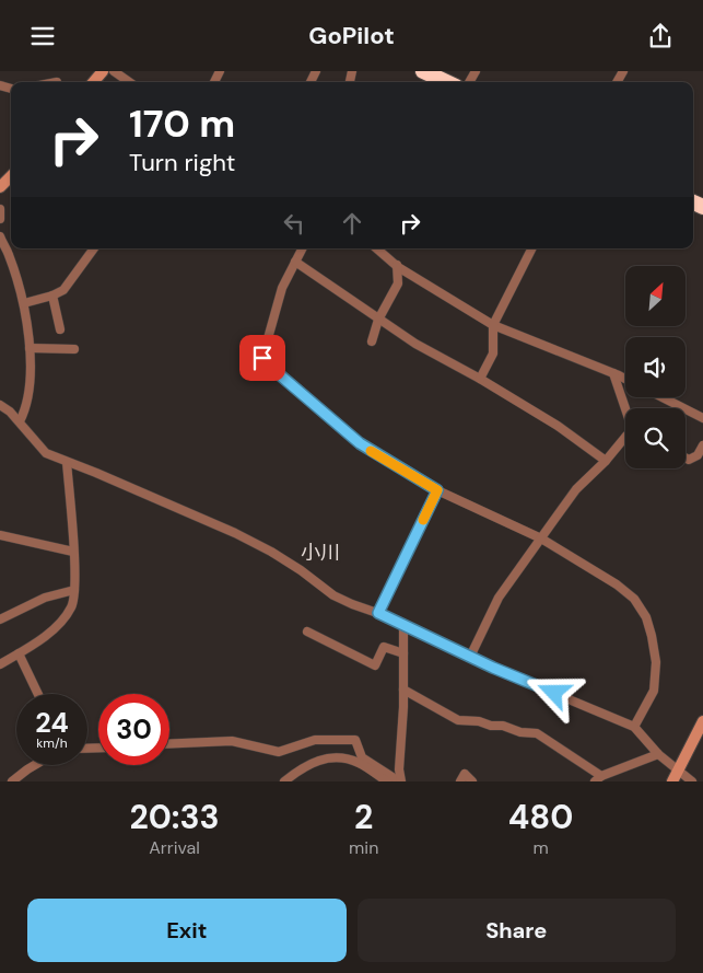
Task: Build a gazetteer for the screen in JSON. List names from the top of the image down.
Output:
{
  "districts": ["小川"],
  "north": "top right",
  "page": {
    "header": "GoPilot",
    "turn": ["170 m", "Turn right"],
    "speed": "24 km/h",
    "limit": "30",
    "eta": [
      "20:33",
      "Arrival",
      "2",
      "min",
      "480",
      "m"
    ],
    "buttons": ["Exit", "Share"]
  }
}
